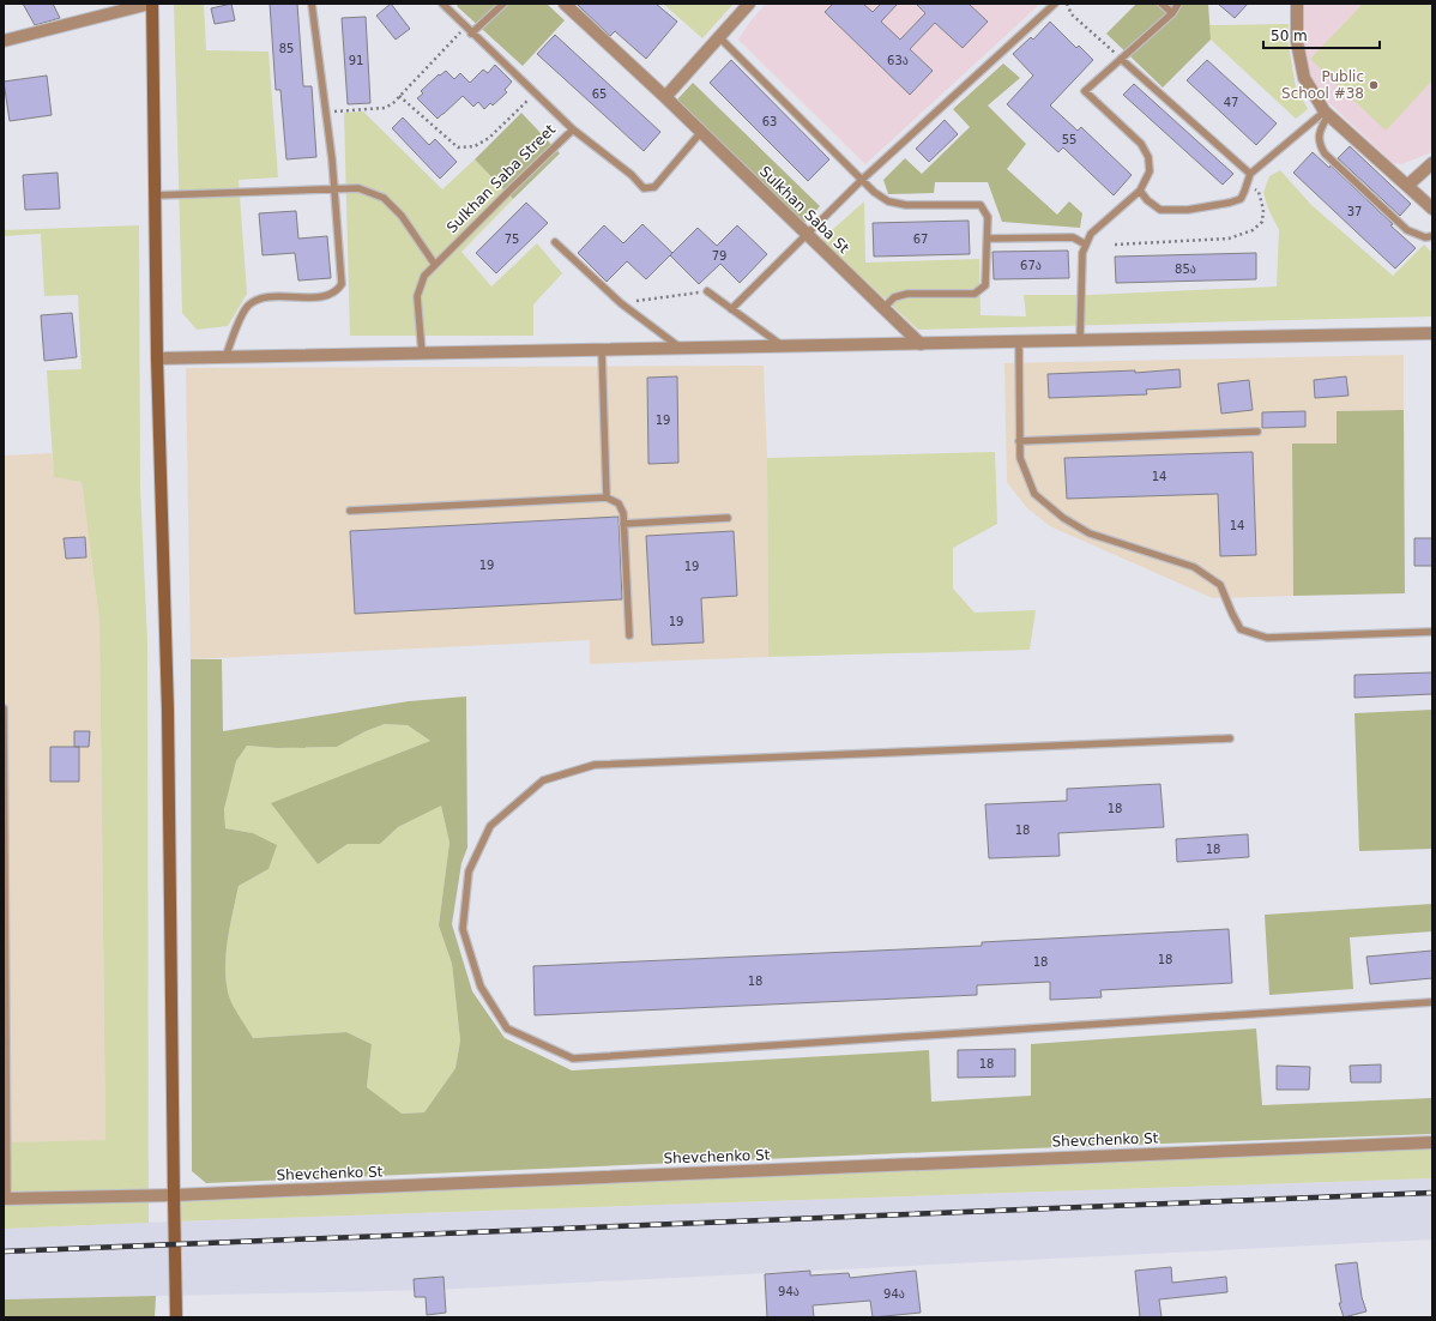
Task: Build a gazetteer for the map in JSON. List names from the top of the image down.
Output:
{
  "streets": {
    "street": ["Sulkhan Saba St", "Shevchenko St"],
    "lane": ["Sulkhan Saba Street"]
  },
  "crossings": [
    ["Sulkhan Saba Street", "Sulkhan Saba St"]
  ],
  "places": ["Public School #38"],
  "house_numbers": [
    "85",
    "91",
    "63ა",
    "65",
    "47",
    "63",
    "55",
    "37",
    "75",
    "67",
    "79",
    "67ა",
    "85ა",
    "19",
    "14",
    "14",
    "19",
    "19",
    "19",
    "18",
    "18",
    "18",
    "18",
    "18",
    "18",
    "18",
    "94ა",
    "94ა"
  ],
  "scale_bar": "50 m"
}
